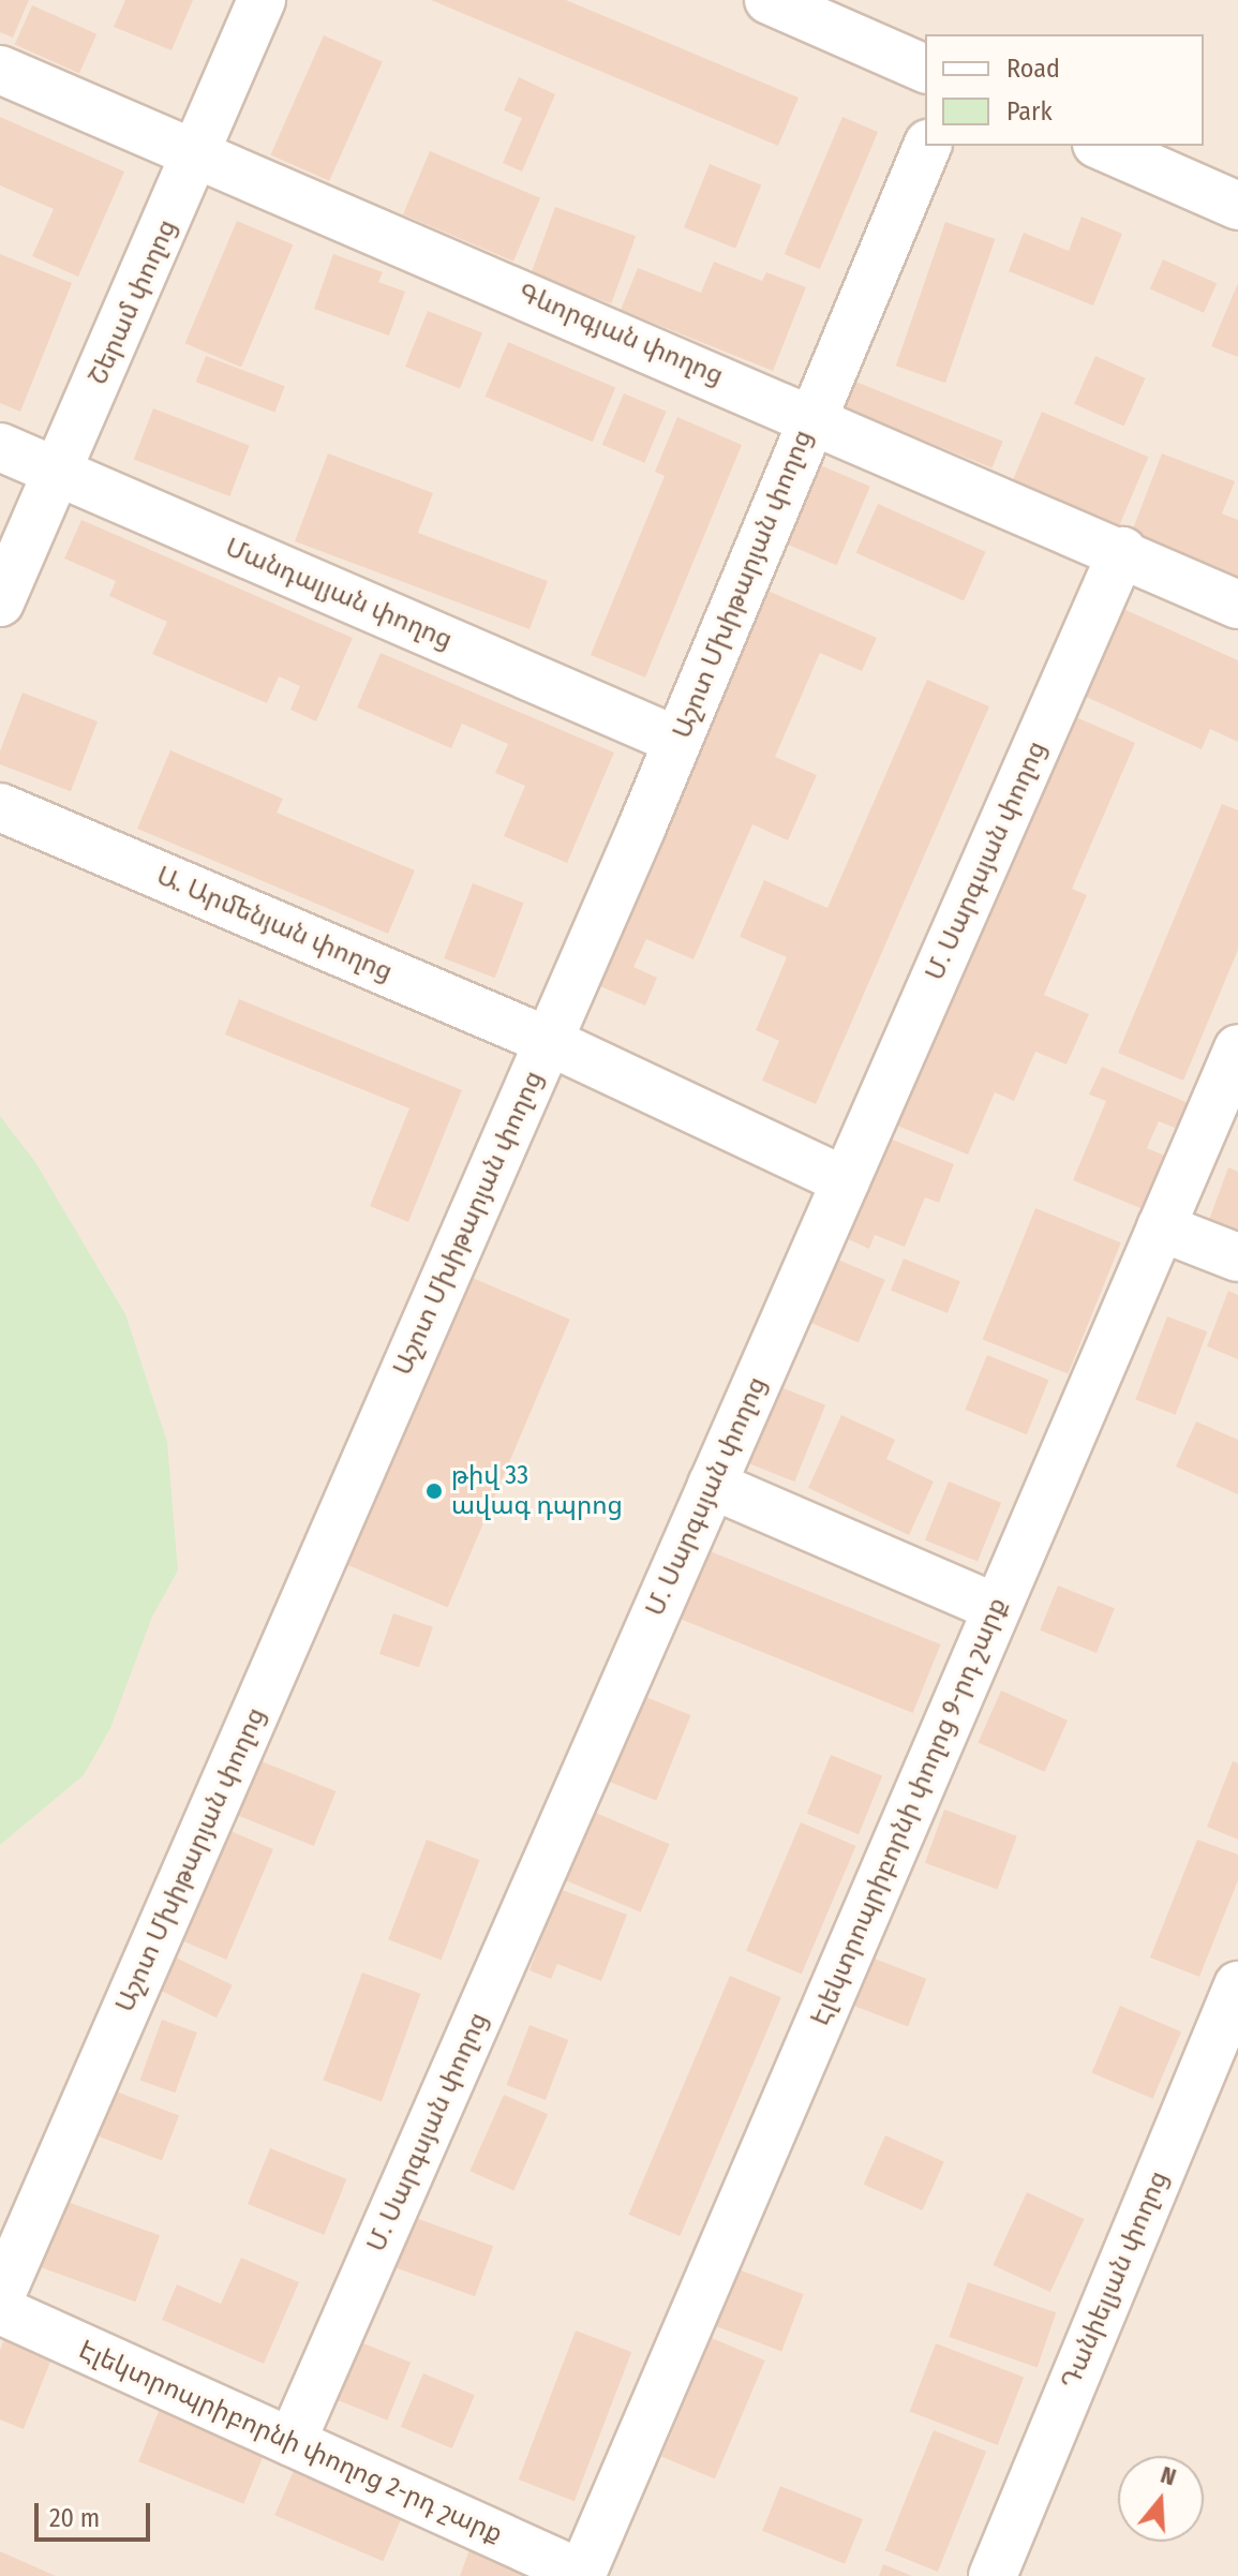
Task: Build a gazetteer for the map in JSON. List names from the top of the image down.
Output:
{
  "streets": {
    "street": [
      "Շերամ փողոց",
      "Գևորգյան փողոց",
      "Աշոտ Մխիթարյան փողոց",
      "Մանդալյան փողոց",
      "Մ. Սարգսյան փողոց",
      "Ա. Արմենյան փողոց",
      "Էլեկտրոպրիբորնի փողոց 9-րդ շարք",
      "Դանիելյան փողոց",
      "Էլեկտրոպրիբորնի փողոց 2-րդ շարք"
    ]
  },
  "crossings": [
    ["Շերամ փողոց", "Գևորգյան փողոց"],
    ["Շերամ փողոց", "Մանդալյան փողոց"],
    ["Գևորգյան փողոց", "Աշոտ Մխիթարյան փողոց"],
    ["Գևորգյան փողոց", "Մ. Սարգսյան փողոց"],
    ["Աշոտ Մխիթարյան փողոց", "Մանդալյան փողոց"],
    ["Աշոտ Մխիթարյան փողոց", "Ա. Արմենյան փողոց"],
    ["Մ. Սարգսյան փողոց", "Ա. Արմենյան փողոց"],
    ["Մ. Սարգսյան փողոց", "Էլեկտրոպրիբորնի փողոց 2-րդ շարք"],
    ["Էլեկտրոպրիբորնի փողոց 9-րդ շարք", "Էլեկտրոպրիբորնի փողոց 2-րդ շարք"]
  ],
  "places": ["թիվ 33 ավագ դպրոց"],
  "legend": ["Road", "Park"],
  "scale_bar": "20 m",
  "north": "top"
}
